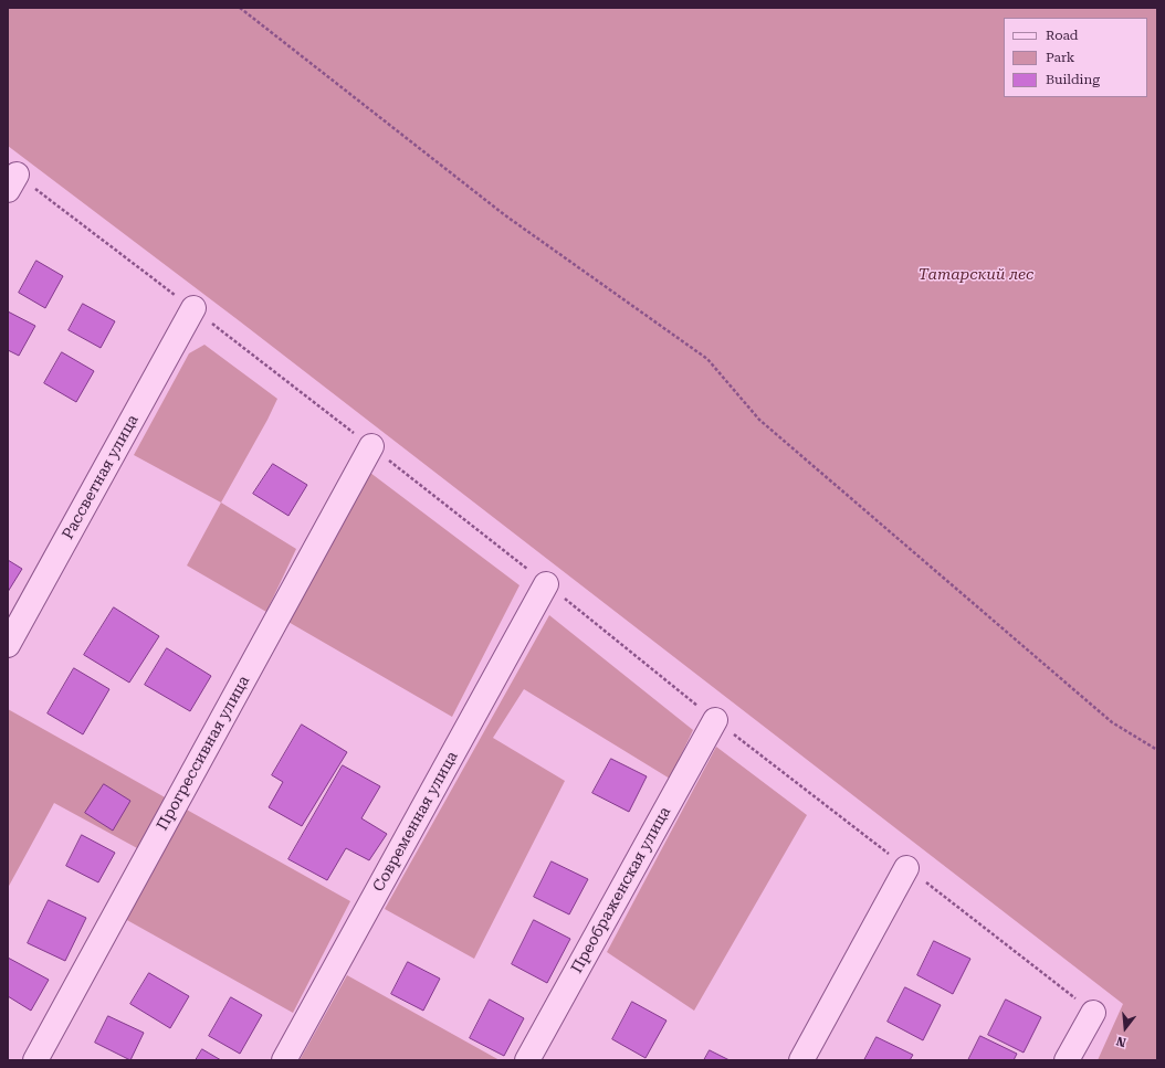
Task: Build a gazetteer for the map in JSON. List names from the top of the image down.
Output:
{
  "streets": {
    "street": [
      "Рассветная улица",
      "Прогрессивная улица",
      "Современная улица",
      "Преображенская улица"
    ]
  },
  "parks": ["Татарский лес"],
  "legend": ["Road", "Park", "Building"],
  "north": "bottom"
}
